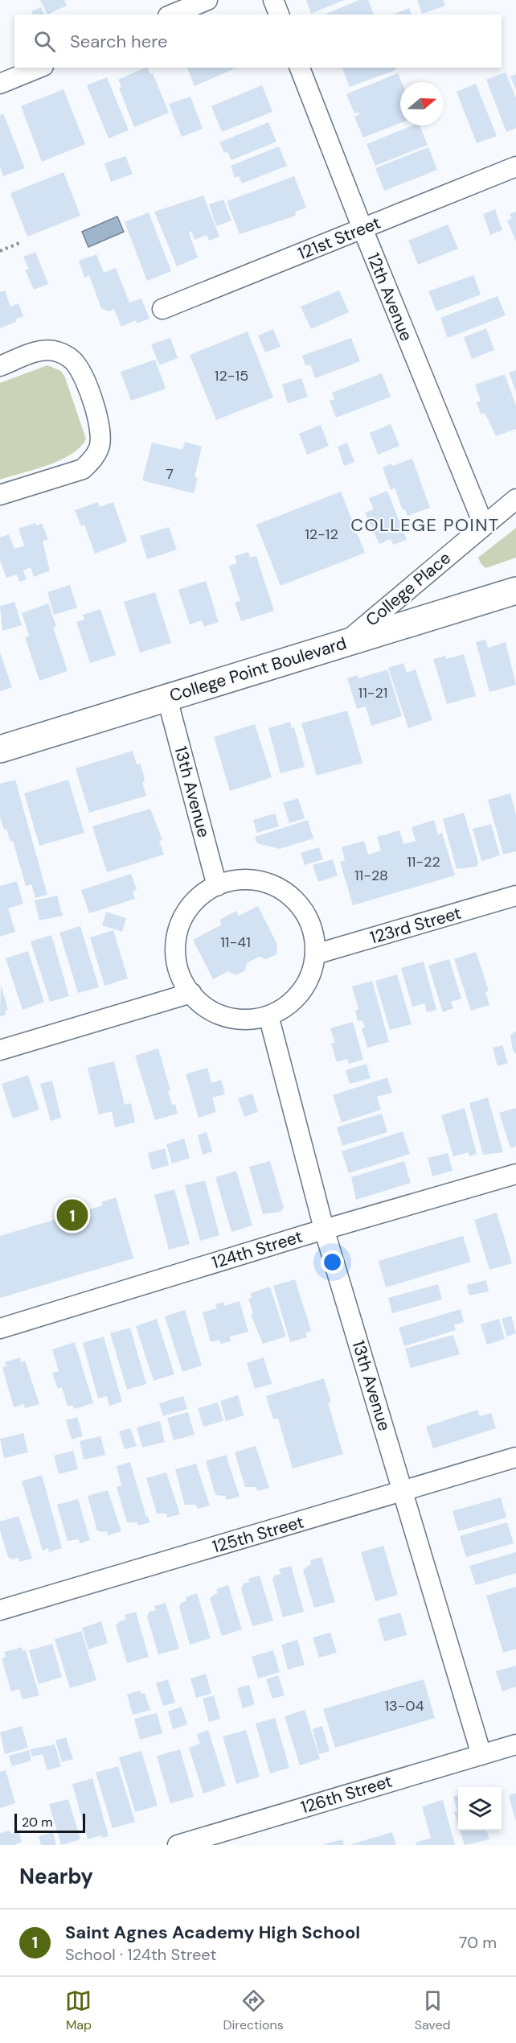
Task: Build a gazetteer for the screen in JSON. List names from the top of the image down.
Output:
{
  "streets": {
    "street": [
      "121st Street",
      "12th Avenue",
      "College Place",
      "College Point Boulevard",
      "13th Avenue",
      "123rd Street",
      "124th Street",
      "125th Street",
      "126th Street"
    ]
  },
  "crossings": [
    ["121st Street", "12th Avenue"],
    ["12th Avenue", "College Place"],
    ["College Place", "College Point Boulevard"],
    ["College Point Boulevard", "13th Avenue"],
    ["13th Avenue", "123rd Street"],
    ["13th Avenue", "124th Street"],
    ["13th Avenue", "125th Street"],
    ["13th Avenue", "126th Street"]
  ],
  "districts": ["COLLEGE POINT"],
  "house_numbers": [
    "12-15",
    "7",
    "12-12",
    "11-21",
    "11-22",
    "11-28",
    "11-41",
    "13-04"
  ],
  "scale_bar": "20 m",
  "north": "right",
  "page": {
    "search": "Search here",
    "pins": "1",
    "scale": "20 m",
    "heading": "Nearby",
    "list": [
      {
        "mark": "1",
        "name": "Saint Agnes Academy High School",
        "note": "School · 124th Street",
        "value": "70 m"
      }
    ],
    "nav": ["Map", "Directions", "Saved"]
  }
}
